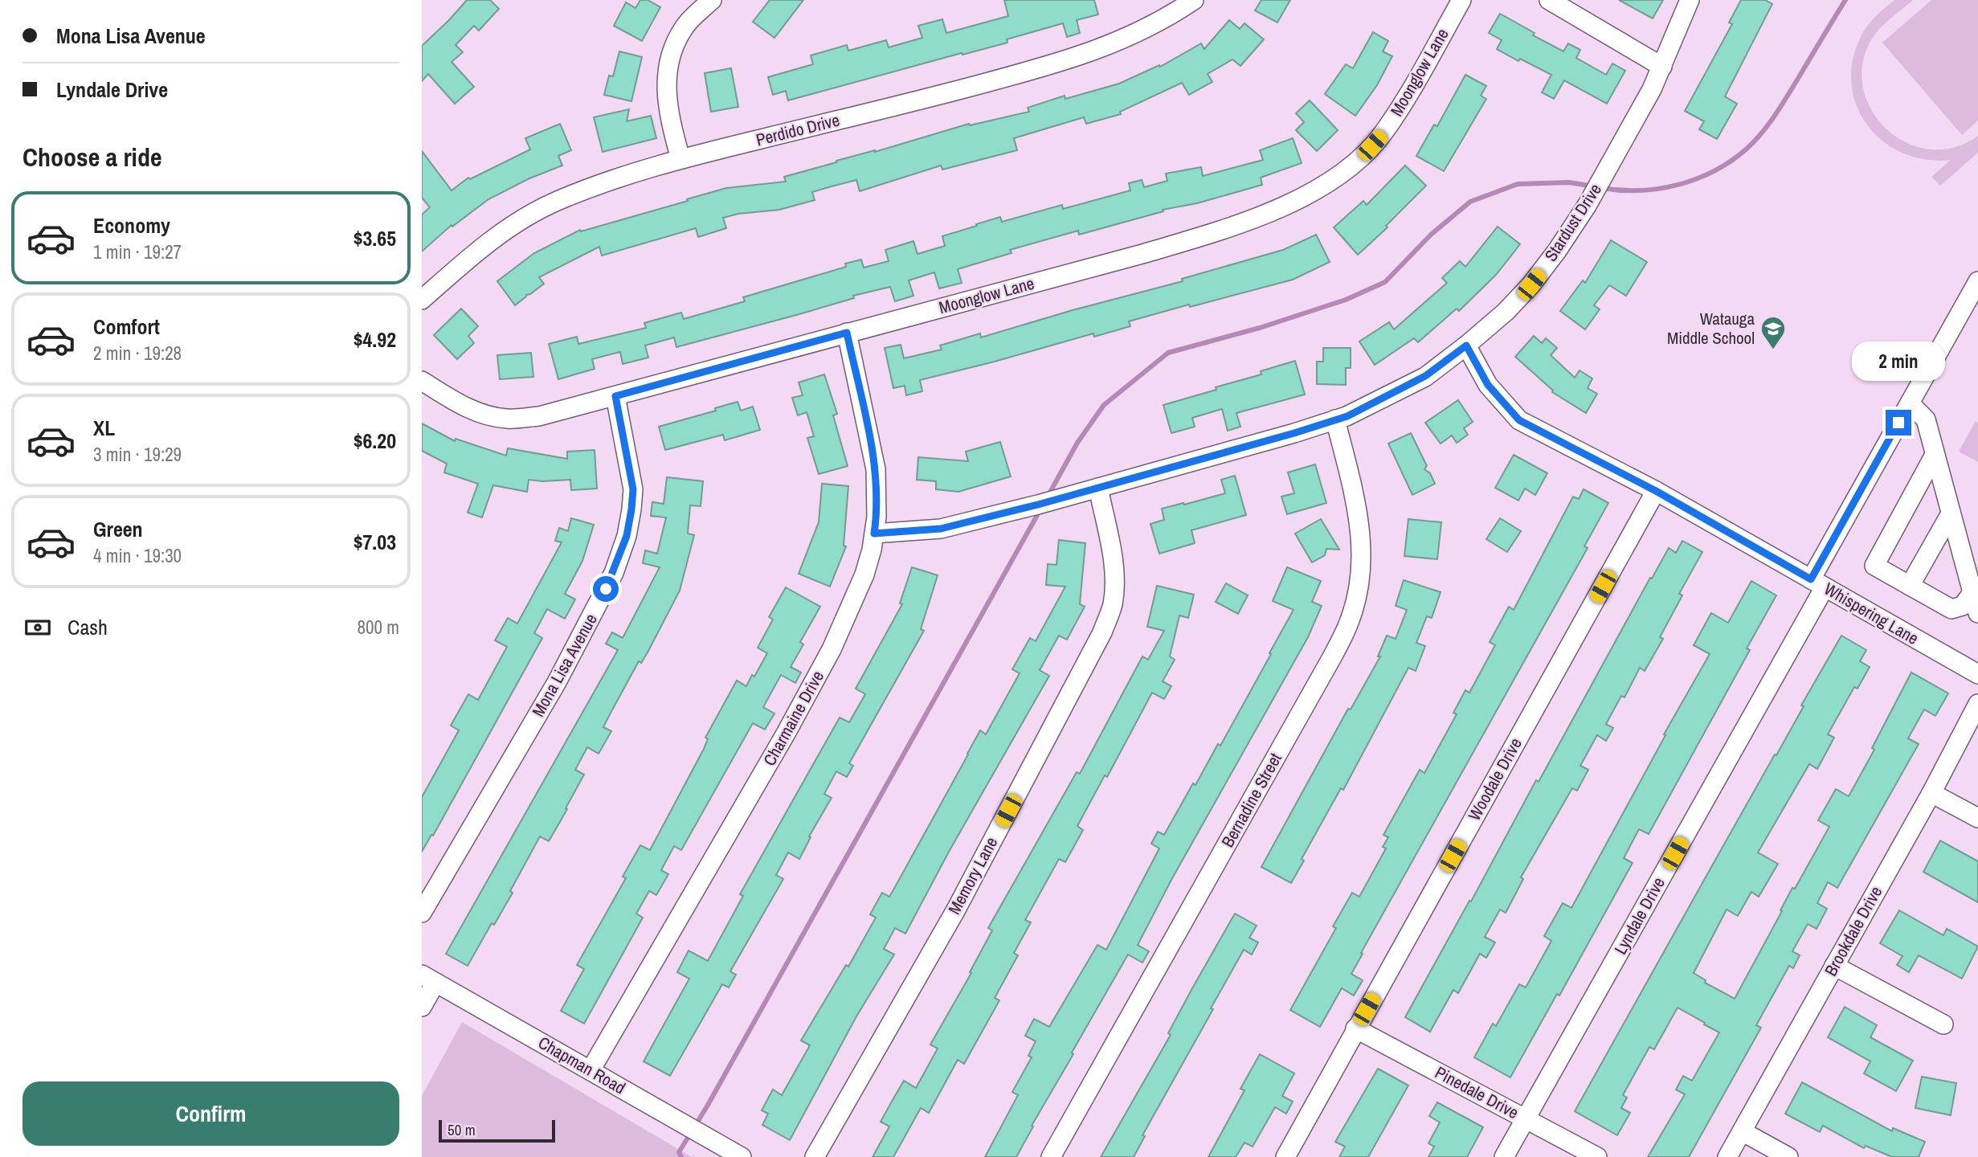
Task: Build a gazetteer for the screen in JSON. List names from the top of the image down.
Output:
{
  "streets": {
    "street": [
      "Moonglow Lane",
      "Perdido Drive",
      "Stardust Drive",
      "Whispering Lane",
      "Mona Lisa Avenue",
      "Charmaine Drive",
      "Woodale Drive",
      "Bernadine Street",
      "Memory Lane",
      "Lyndale Drive",
      "Brookdale Drive",
      "Chapman Road",
      "Pinedale Drive"
    ]
  },
  "crossings": [
    ["Moonglow Lane", "Mona Lisa Avenue"],
    ["Moonglow Lane", "Charmaine Drive"],
    ["Stardust Drive", "Whispering Lane"],
    ["Stardust Drive", "Charmaine Drive"],
    ["Stardust Drive", "Bernadine Street"],
    ["Stardust Drive", "Memory Lane"],
    ["Whispering Lane", "Woodale Drive"],
    ["Whispering Lane", "Lyndale Drive"],
    ["Charmaine Drive", "Chapman Road"],
    ["Woodale Drive", "Pinedale Drive"],
    ["Lyndale Drive", "Pinedale Drive"]
  ],
  "places": {
    "school or university": ["Watauga Middle School"]
  },
  "scale_bar": "50 m",
  "page": {
    "banner": ["Mona Lisa Avenue", "Lyndale Drive"],
    "heading": "Choose a ride",
    "list": [
      {
        "name": "Economy",
        "note": "1 min · 19:27",
        "value": "$3.65"
      },
      {
        "name": "Comfort",
        "note": "2 min · 19:28",
        "value": "$4.92"
      },
      {
        "name": "XL",
        "note": "3 min · 19:29",
        "value": "$6.20"
      },
      {
        "name": "Green",
        "note": "4 min · 19:30",
        "value": "$7.03"
      }
    ],
    "bubble": "2 min",
    "pay": ["Cash", "800 m"],
    "buttons": "Confirm",
    "scale": "50 m"
  }
}
